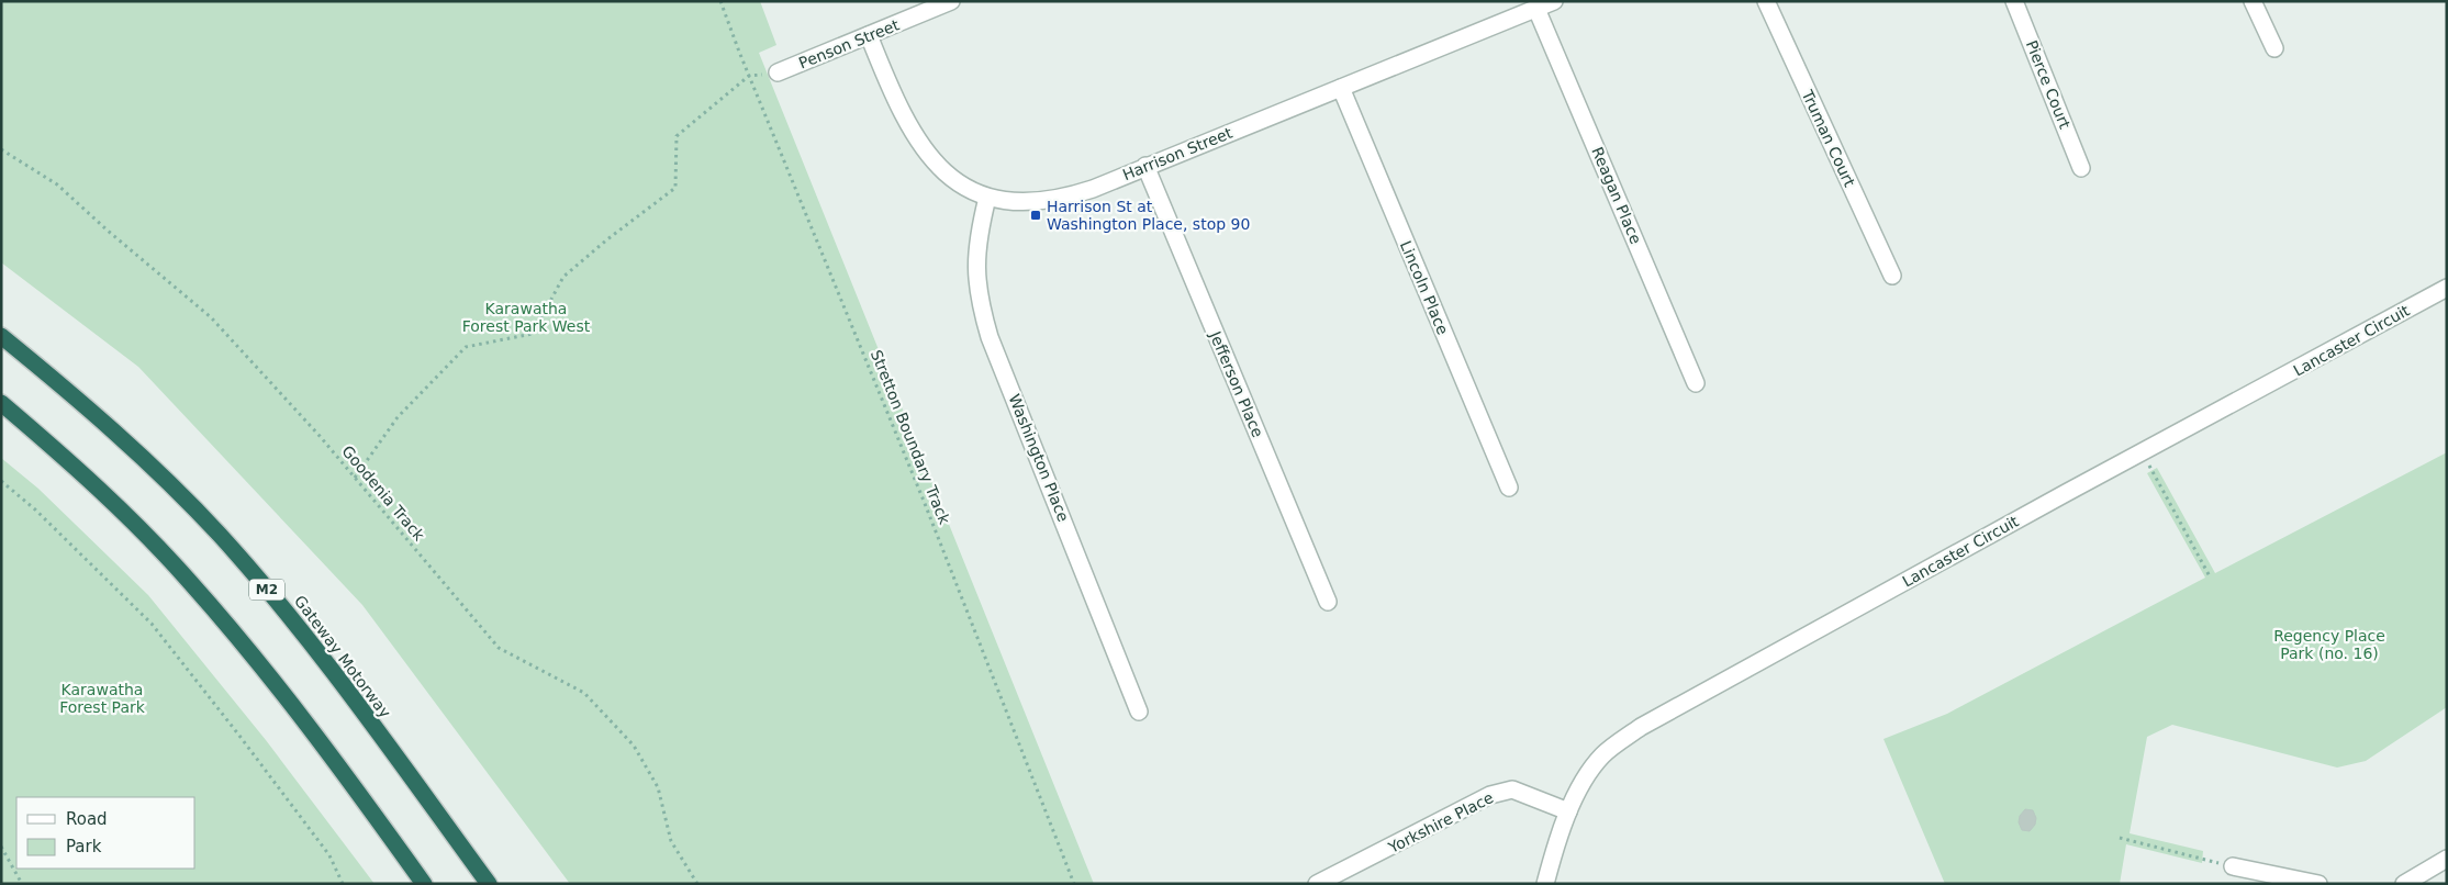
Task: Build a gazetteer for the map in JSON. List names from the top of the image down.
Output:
{
  "streets": {
    "highway": ["M2", "Gateway Motorway"],
    "street": [
      "Penson Street",
      "Pierce Court",
      "Truman Court",
      "Harrison Street",
      "Reagan Place",
      "Lincoln Place",
      "Lancaster Circuit",
      "Jefferson Place",
      "Washington Place",
      "Yorkshire Place"
    ],
    "path": ["Stretton Boundary Track", "Goodenia Track"]
  },
  "crossings": [
    ["Penson Street", "Harrison Street"],
    ["Harrison Street", "Reagan Place"],
    ["Harrison Street", "Lincoln Place"],
    ["Harrison Street", "Jefferson Place"],
    ["Harrison Street", "Washington Place"],
    ["Lancaster Circuit", "Yorkshire Place"]
  ],
  "parks": ["Karawatha Forest Park West", "Regency Place Park (no. 16)", "Karawatha Forest Park"],
  "places": {
    "transit": ["Harrison St at Washington Place, stop 90"]
  },
  "legend": ["Road", "Park"]
}
